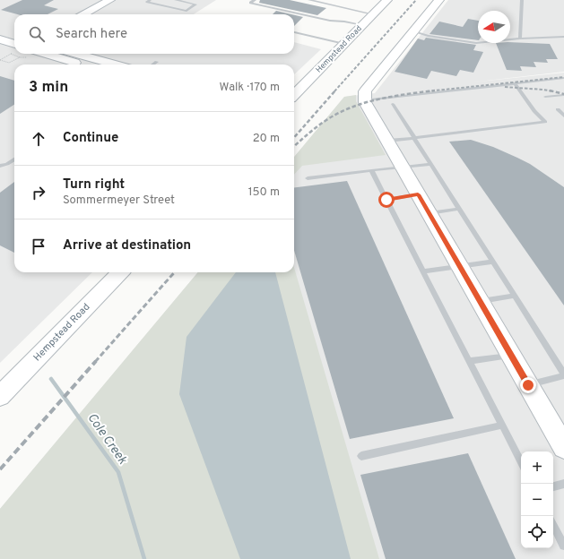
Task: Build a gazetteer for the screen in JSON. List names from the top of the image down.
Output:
{
  "streets": {
    "street": ["Hempstead Road"]
  },
  "water": ["Cole Creek"],
  "north": "left",
  "page": {
    "search": "Search here",
    "heading": ["3 min", "Walk · 170 m"],
    "list": [
      ["Continue", "20 m"],
      ["Turn right", "Sommermeyer Street", "150 m"],
      "Arrive at destination"
    ],
    "map_buttons": ["+", "−"]
  }
}
